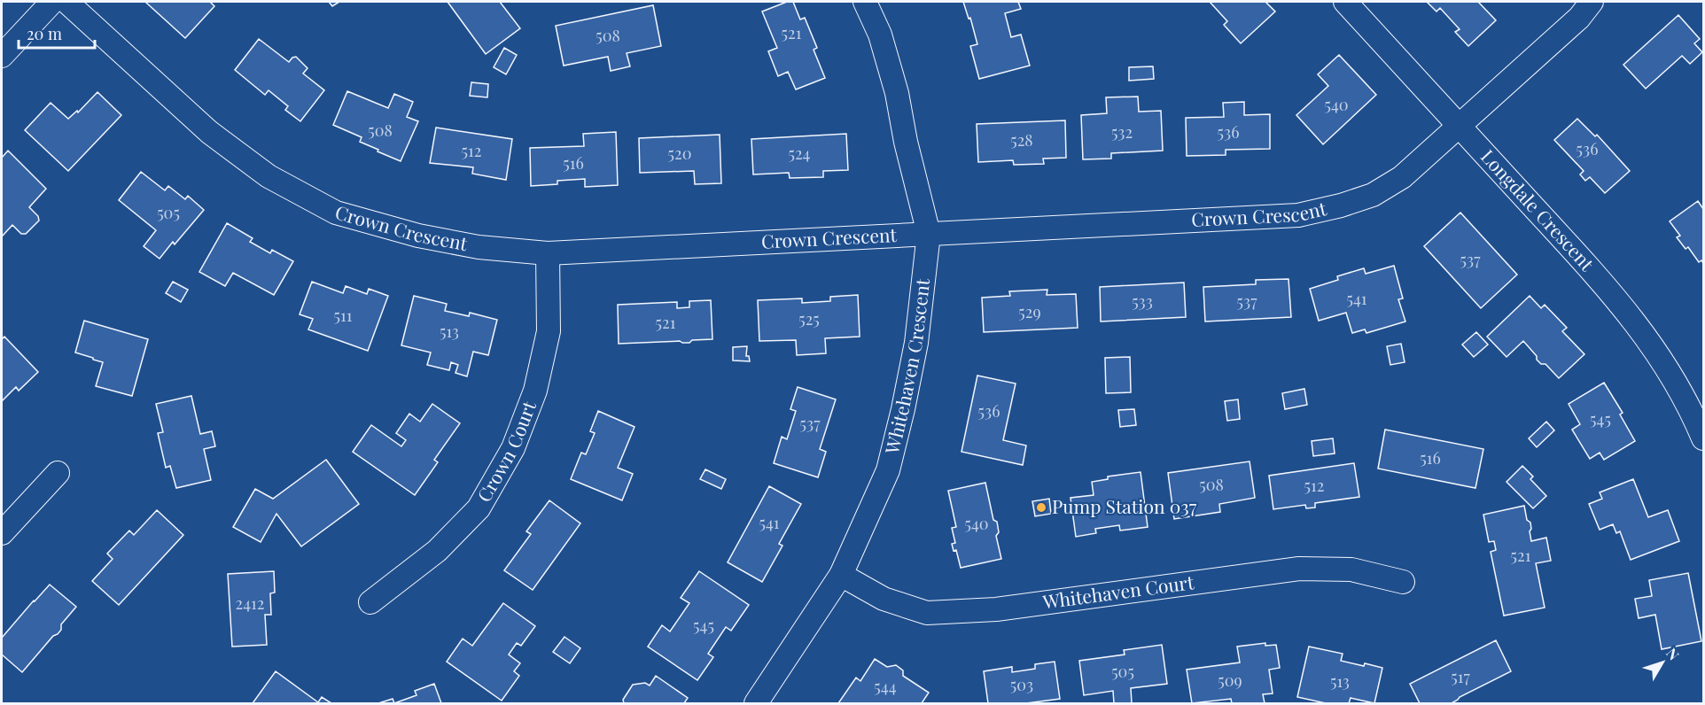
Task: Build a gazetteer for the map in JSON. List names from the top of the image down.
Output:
{
  "streets": {
    "street": [
      "Longdale Crescent",
      "Crown Crescent",
      "Whitehaven Crescent",
      "Crown Court",
      "Whitehaven Court"
    ]
  },
  "crossings": [
    ["Longdale Crescent", "Crown Crescent"],
    ["Crown Crescent", "Whitehaven Crescent"],
    ["Crown Crescent", "Crown Court"],
    ["Whitehaven Crescent", "Whitehaven Court"]
  ],
  "places": ["Pump Station 037"],
  "house_numbers": [
    "521",
    "508",
    "540",
    "508",
    "532",
    "536",
    "528",
    "536",
    "512",
    "520",
    "524",
    "516",
    "505",
    "537",
    "541",
    "533",
    "537",
    "529",
    "511",
    "525",
    "521",
    "513",
    "536",
    "545",
    "537",
    "516",
    "508",
    "512",
    "541",
    "540",
    "521",
    "2412",
    "545",
    "505",
    "517",
    "509",
    "513",
    "503",
    "544"
  ],
  "scale_bar": "20 m",
  "north": "top right"
}
